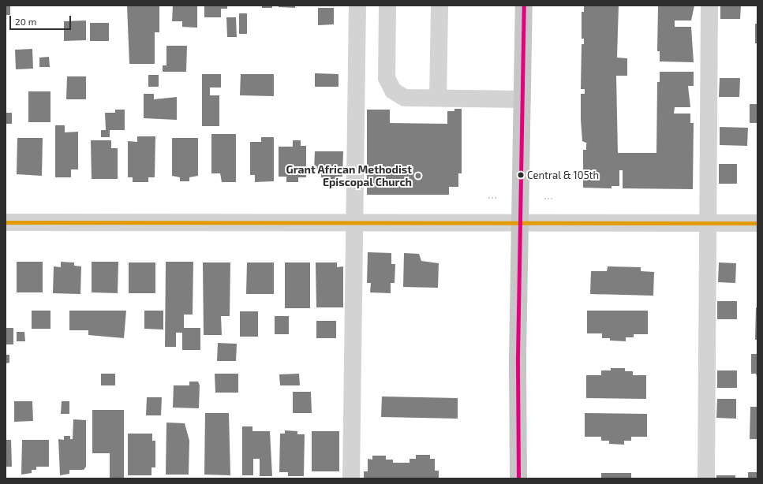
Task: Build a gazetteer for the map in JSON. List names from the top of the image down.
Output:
{
  "places": ["Central & 105th", "Grant African Methodist Episcopal Church"],
  "scale_bar": "20 m"
}
